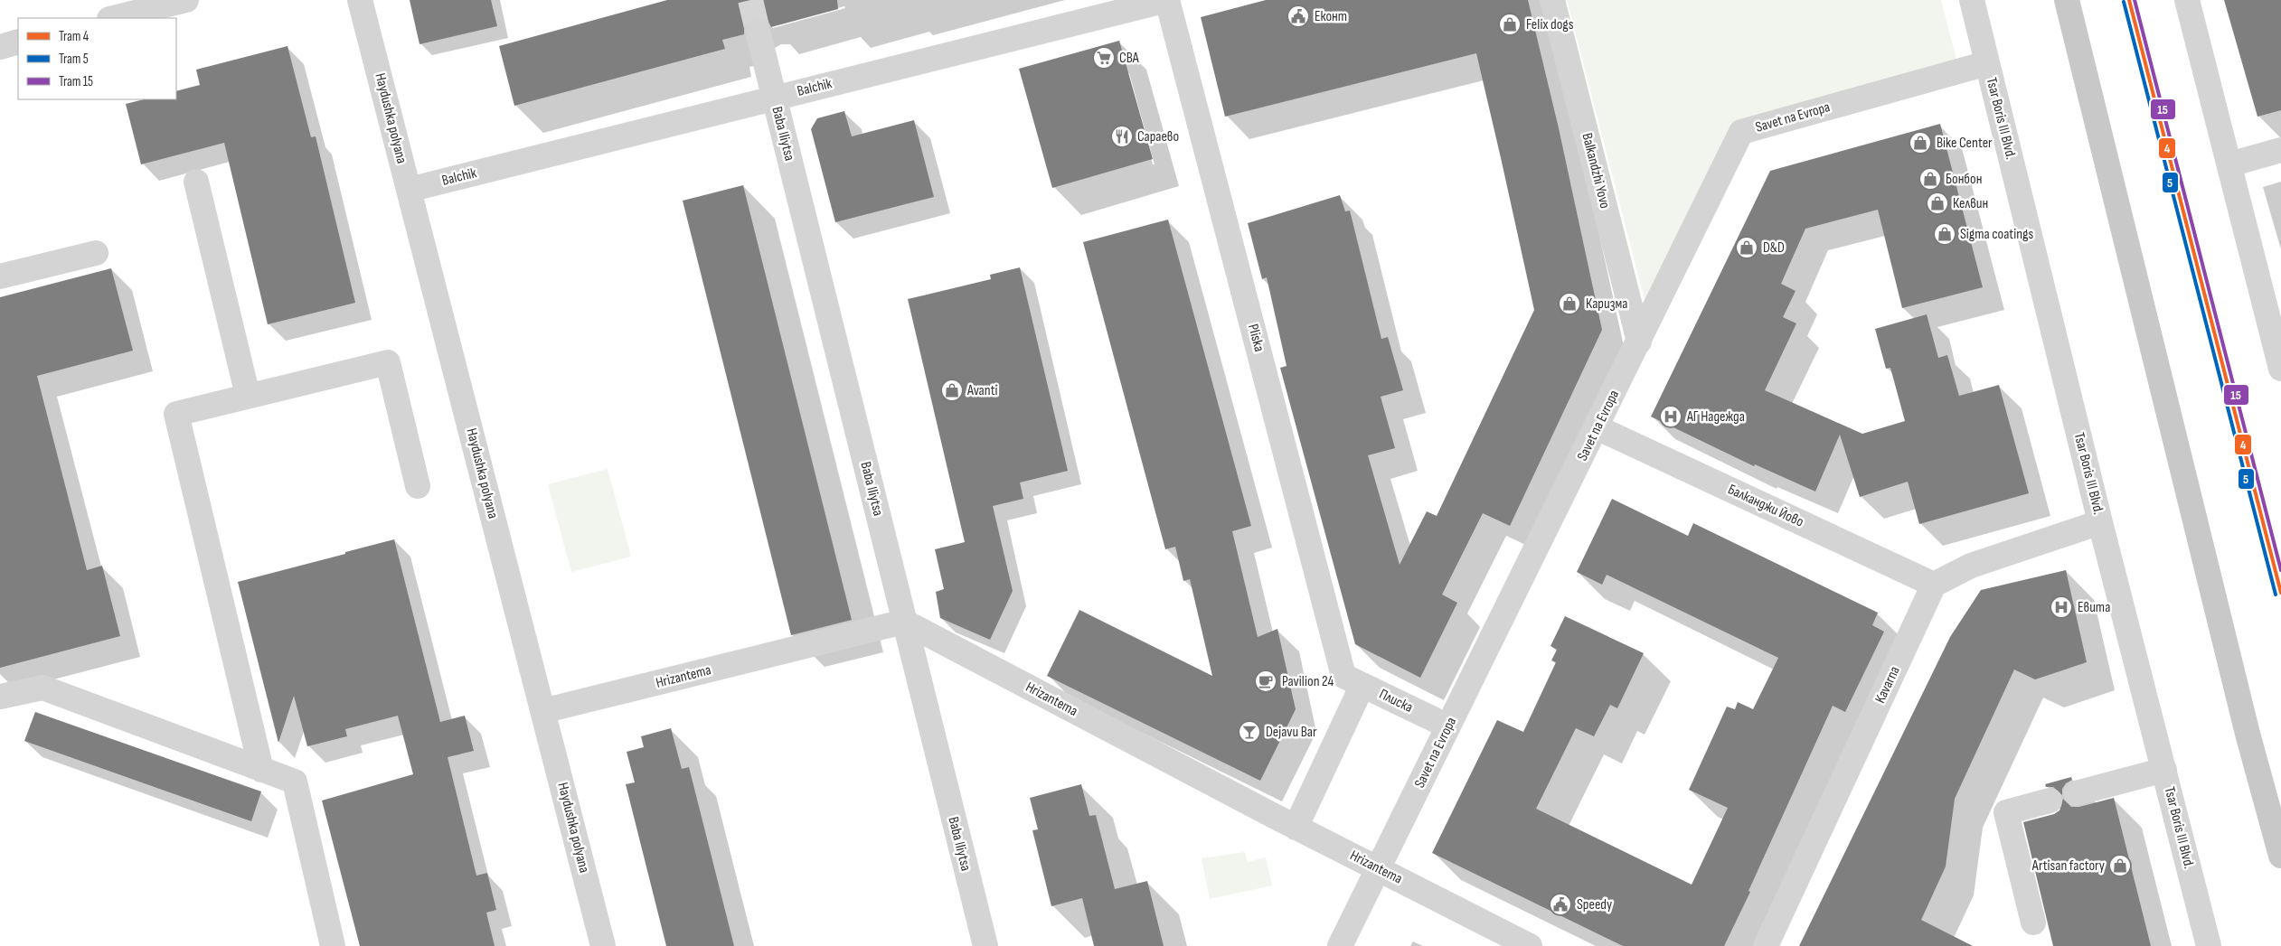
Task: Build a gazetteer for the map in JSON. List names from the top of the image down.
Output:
{
  "streets": {
    "street": [
      "Balchik",
      "Savet na Evropa",
      "Haydushka polyana",
      "Tsar Boris III Blvd.",
      "Baba Iliytsa",
      "Balkandzhi Yovo",
      "Балканджи Йово",
      "Hrizantema",
      "Kavarna",
      "Плиска"
    ]
  },
  "crossings": [
    ["Balchik", "Haydushka polyana"],
    ["Balchik", "Baba Iliytsa"],
    ["Balchik", "Плиска"],
    ["Savet na Evropa", "Tsar Boris III Blvd."],
    ["Savet na Evropa", "Balkandzhi Yovo"],
    ["Savet na Evropa", "Балканджи Йово"],
    ["Savet na Evropa", "Hrizantema"],
    ["Savet na Evropa", "Плиска"],
    ["Haydushka polyana", "Hrizantema"],
    ["Baba Iliytsa", "Hrizantema"],
    ["Балканджи Йово", "Kavarna"]
  ],
  "places": {
    "public building": ["Еконт", "Speedy"],
    "shop": [
      "Felix dogs",
      "Bike Center",
      "Бонбон",
      "Келвин",
      "Sigma coatings",
      "D&D",
      "Каризма",
      "Avanti",
      "Artisan factory"
    ],
    "supermarket": ["CBA"],
    "restaurant": ["Сараево"],
    "hospital": ["АГ Надежда", "Евита"],
    "cafe": ["Pavilion 24"],
    "bar": ["Dejavu Bar"]
  },
  "lines": ["tram line 4", "tram line 15", "tram line 5"],
  "legend": ["Tram 4", "Tram 5", "Tram 15"]
}
